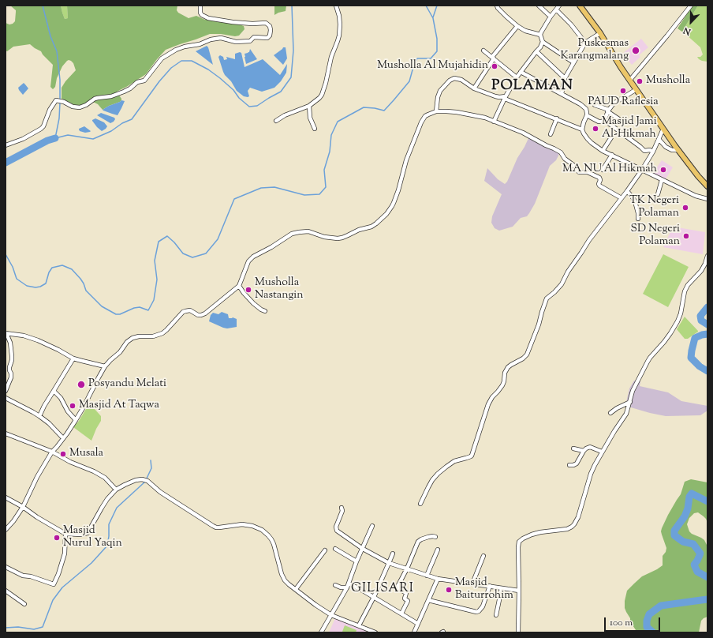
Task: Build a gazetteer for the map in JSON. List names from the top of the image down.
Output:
{
  "districts": ["POLAMAN", "GILISARI"],
  "places": [
    "Puskesmas Karangmalang",
    "Musholla Al Mujahidin",
    "Musholla",
    "PAUD Raflesia",
    "Masjid Jami Al-Hikmah",
    "MA NU Al Hikmah",
    "TK Negeri Polaman",
    "SD Negeri Polaman",
    "Musholla Nastangin",
    "Posyandu Melati",
    "Masjid At Taqwa",
    "Musala",
    "Masjid Nurul Yaqin",
    "Masjid Baiturrohim"
  ],
  "scale_bar": "100 m",
  "north": "bottom left"
}
